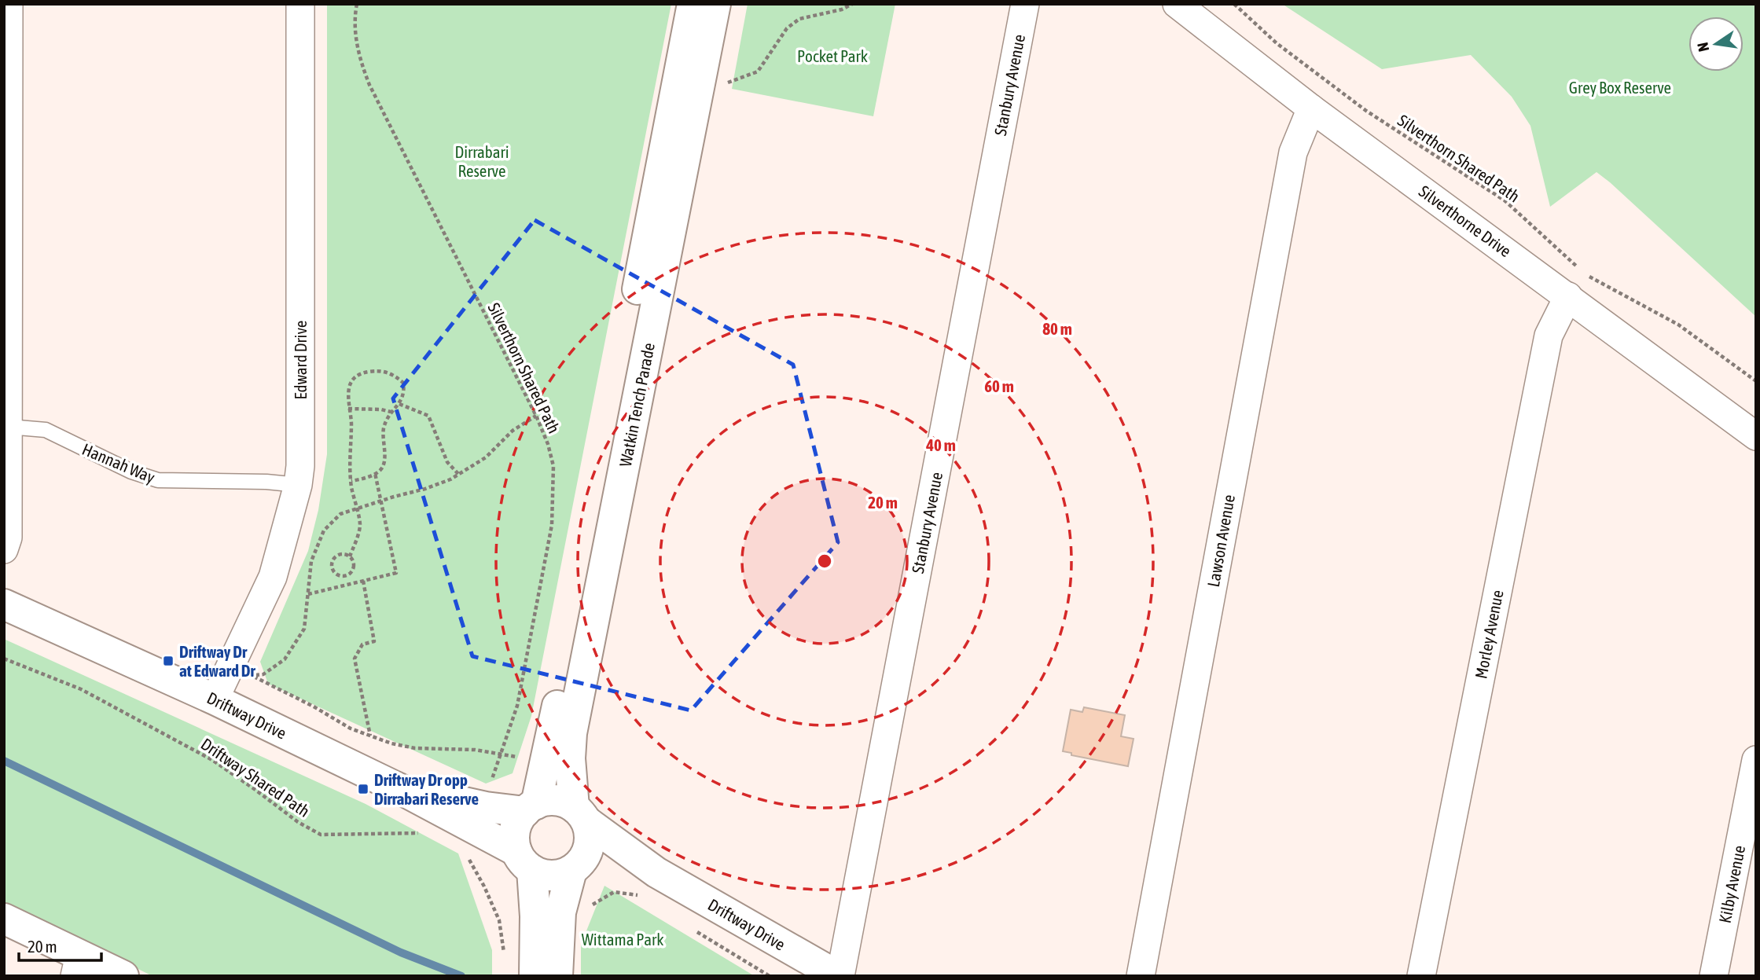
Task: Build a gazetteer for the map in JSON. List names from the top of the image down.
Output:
{
  "streets": {
    "street": [
      "Stanbury Avenue",
      "Silverthorne Drive",
      "Edward Drive",
      "Watkin Tench Parade",
      "Lawson Avenue",
      "Morley Avenue",
      "Driftway Drive",
      "Kilby Avenue"
    ],
    "lane": ["Hannah Way"],
    "path": ["Silverthorn Shared Path", "Driftway Shared Path"]
  },
  "crossings": [
    ["Stanbury Avenue", "Driftway Drive"],
    ["Silverthorne Drive", "Lawson Avenue"],
    ["Silverthorne Drive", "Morley Avenue"],
    ["Edward Drive", "Hannah Way"],
    ["Edward Drive", "Driftway Drive"],
    ["Watkin Tench Parade", "Driftway Drive"]
  ],
  "parks": [
    "Pocket Park",
    "Grey Box Reserve",
    "Dirrabari Reserve",
    "Wittama Park"
  ],
  "places": {
    "transit": ["Driftway Dr at Edward Dr", "Driftway Dr opp Dirrabari Reserve"]
  },
  "scale_bar": "20 m",
  "north": "left",
  "rings": [
    "80 m",
    "60 m",
    "40 m",
    "20 m"
  ]
}
